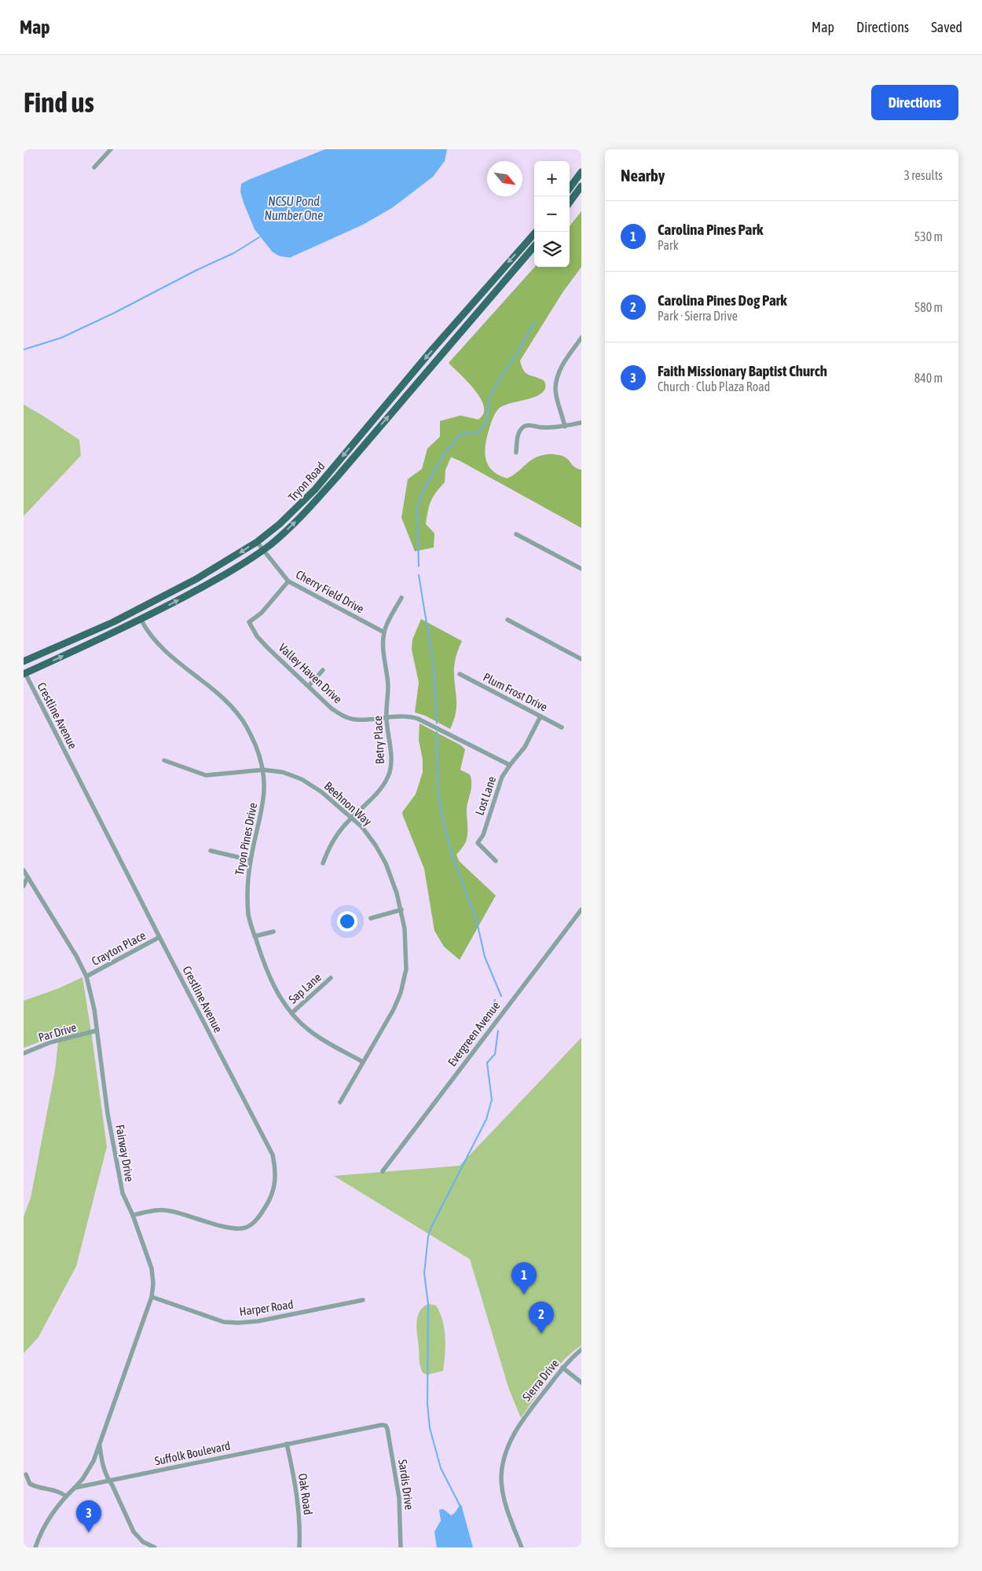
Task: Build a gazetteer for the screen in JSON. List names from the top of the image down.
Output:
{
  "streets": {
    "main road": ["Tryon Road"],
    "street": [
      "Cherry Field Drive",
      "Valley Haven Drive",
      "Plum Frost Drive",
      "Crestline Avenue",
      "Betry Place",
      "Lost Lane",
      "Beehnon Way",
      "Tryon Pines Drive",
      "Crayton Place",
      "Sap Lane",
      "Par Drive",
      "Evergreen Avenue",
      "Fairway Drive",
      "Harper Road",
      "Sierra Drive",
      "Suffolk Boulevard",
      "Sardis Drive",
      "Oak Road"
    ]
  },
  "crossings": [
    ["Tryon Road", "Cherry Field Drive"],
    ["Tryon Road", "Crestline Avenue"],
    ["Tryon Road", "Tryon Pines Drive"],
    ["Cherry Field Drive", "Valley Haven Drive"],
    ["Cherry Field Drive", "Betry Place"],
    ["Valley Haven Drive", "Betry Place"],
    ["Valley Haven Drive", "Lost Lane"],
    ["Plum Frost Drive", "Lost Lane"],
    ["Crestline Avenue", "Crayton Place"],
    ["Crestline Avenue", "Fairway Drive"],
    ["Betry Place", "Beehnon Way"],
    ["Beehnon Way", "Tryon Pines Drive"],
    ["Tryon Pines Drive", "Sap Lane"],
    ["Crayton Place", "Fairway Drive"],
    ["Par Drive", "Fairway Drive"],
    ["Fairway Drive", "Harper Road"],
    ["Fairway Drive", "Suffolk Boulevard"],
    ["Suffolk Boulevard", "Sardis Drive"],
    ["Suffolk Boulevard", "Oak Road"]
  ],
  "water": ["NCSU Pond Number One"],
  "north": "bottom right",
  "page": {
    "header": "Map",
    "nav": ["Map", "Directions", "Saved"],
    "buttons": "Directions",
    "title": "Find us",
    "heading": ["Nearby", "3 results"],
    "map_buttons": ["+", "−"],
    "list": [
      {
        "mark": "1",
        "name": "Carolina Pines Park",
        "note": "Park",
        "value": "530 m"
      },
      {
        "mark": "2",
        "name": "Carolina Pines Dog Park",
        "note": "Park · Sierra Drive",
        "value": "580 m"
      },
      {
        "mark": "3",
        "name": "Faith Missionary Baptist Church",
        "note": "Church · Club Plaza Road",
        "value": "840 m"
      }
    ],
    "pins": ["1", "2", "3"]
  }
}
